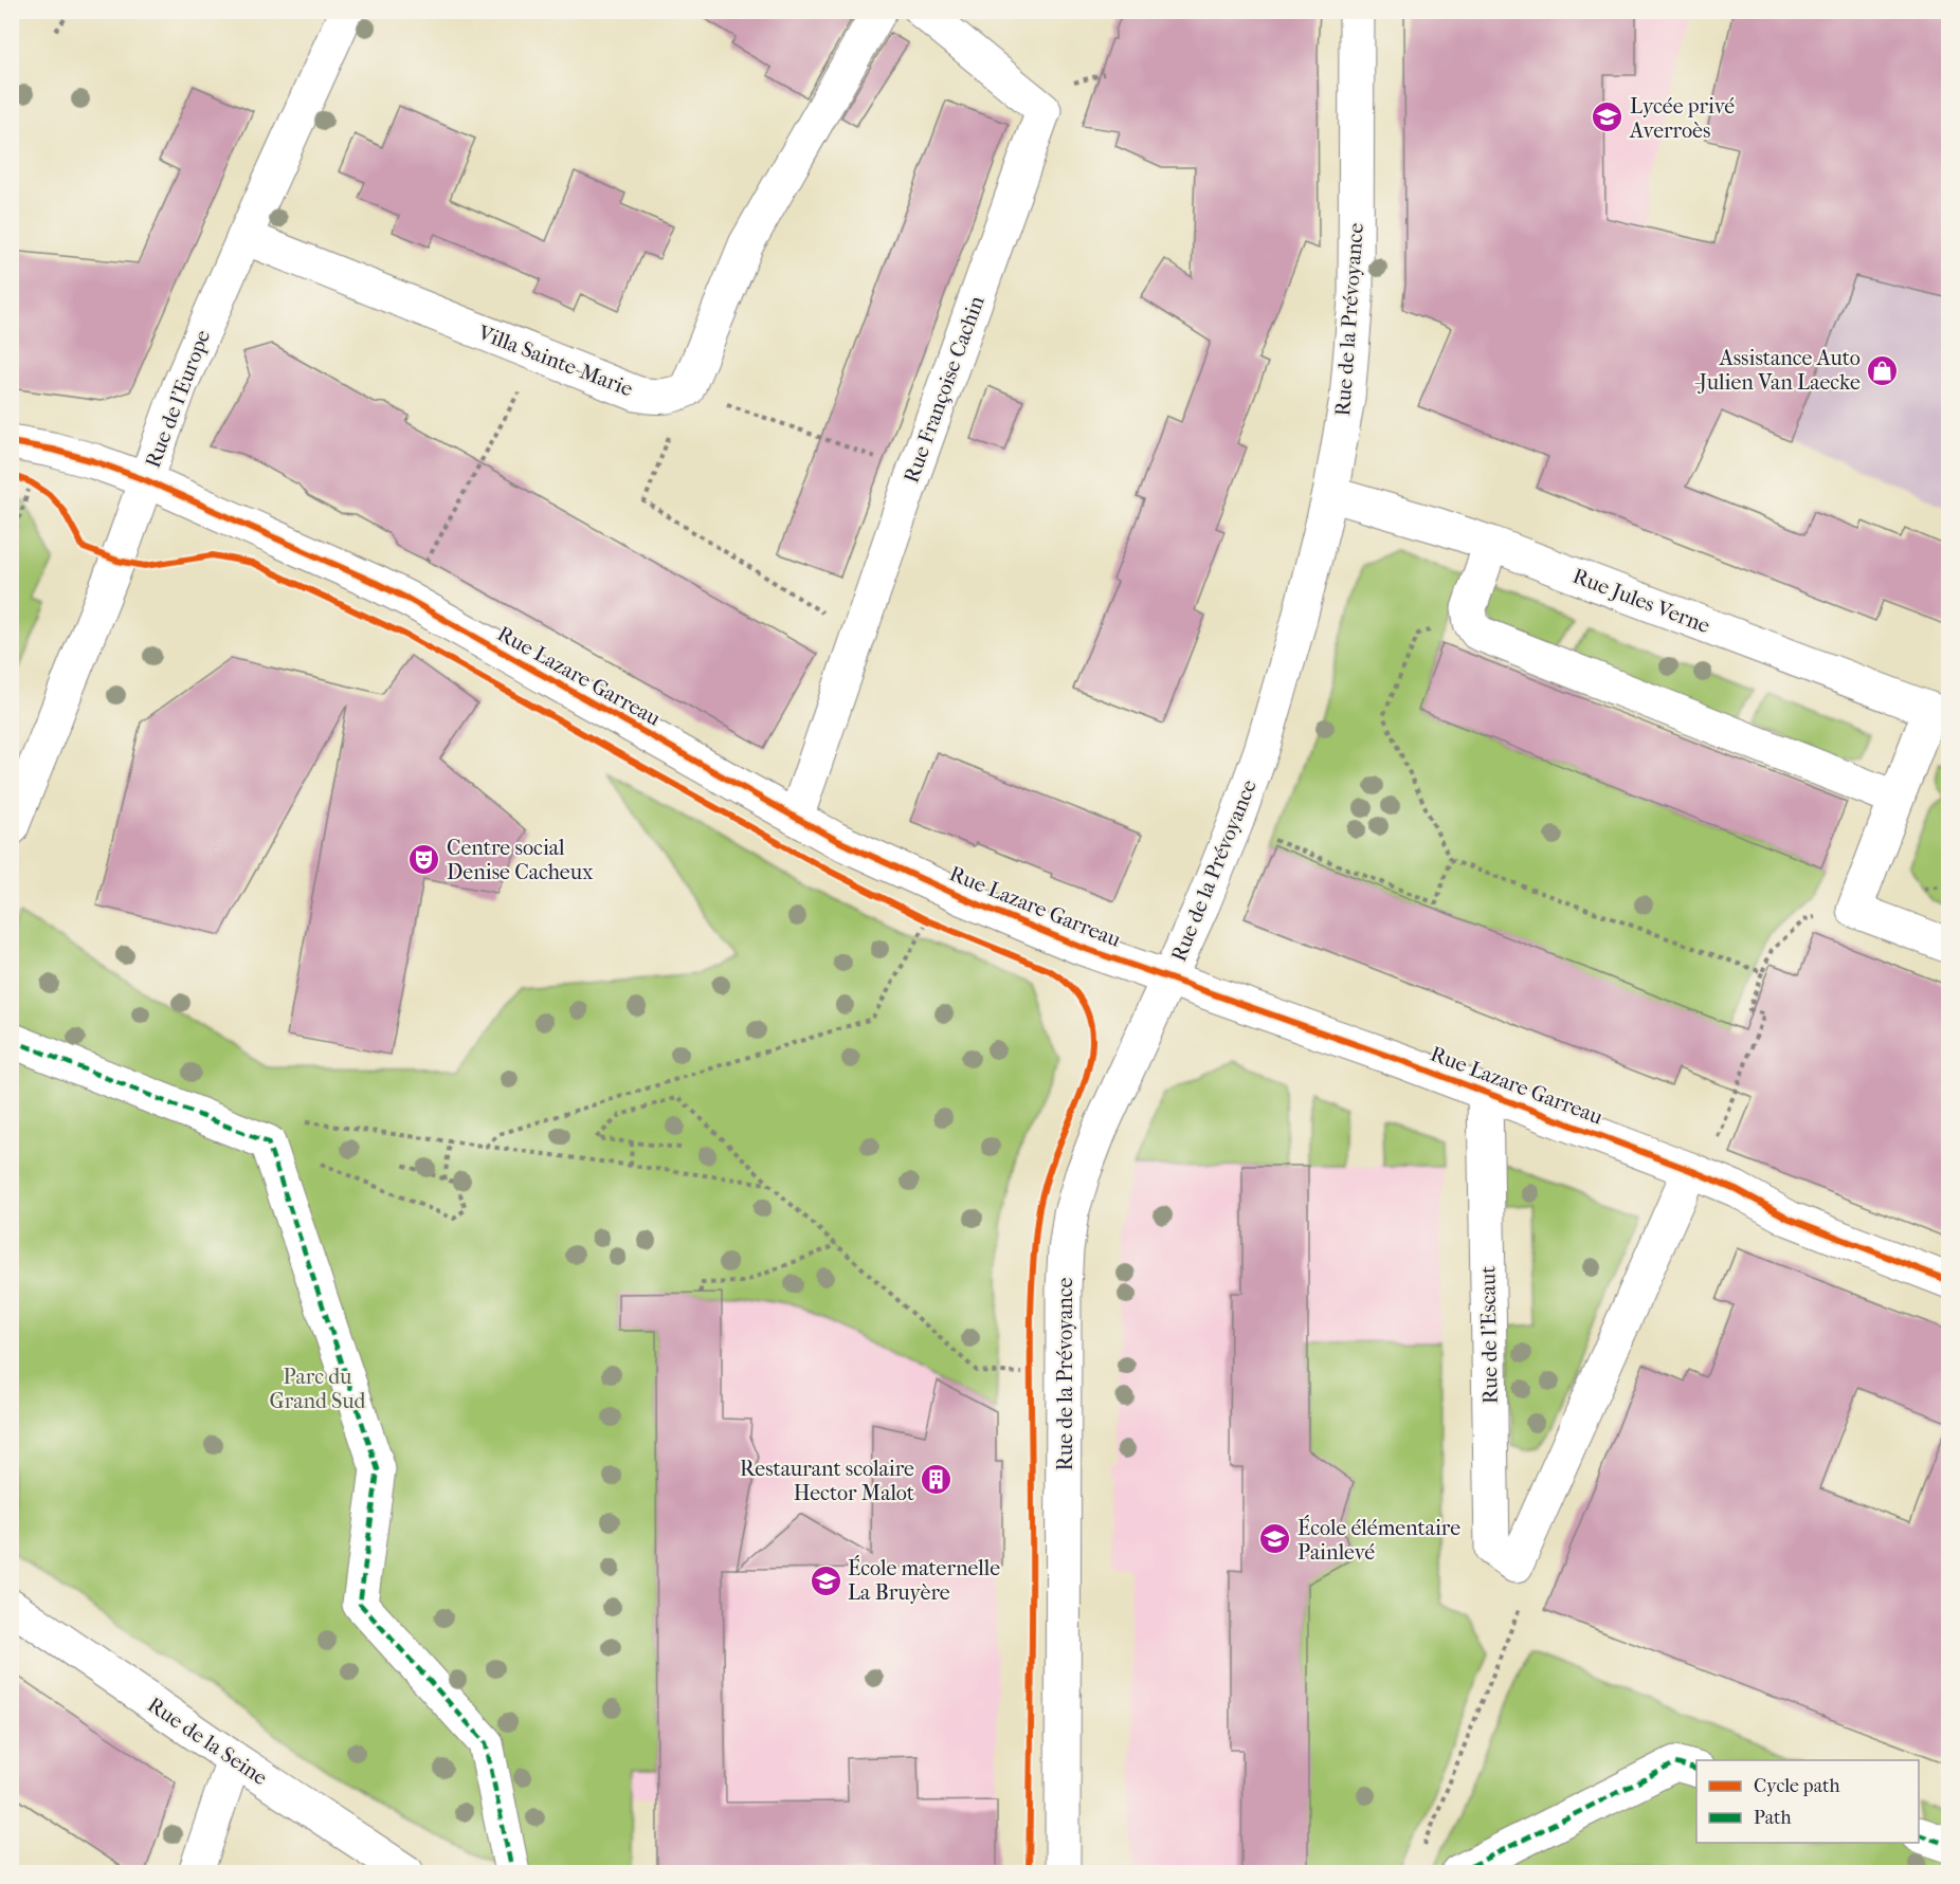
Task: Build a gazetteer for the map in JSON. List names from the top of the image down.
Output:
{
  "streets": {
    "street": [
      "Rue de la Prévoyance",
      "Villa Sainte-Marie",
      "Rue Françoise Cachin",
      "Rue de l'Europe",
      "Rue Jules Verne",
      "Rue Lazare Garreau",
      "Rue de l'Escaut",
      "Rue de la Seine"
    ]
  },
  "crossings": [
    ["Rue de la Prévoyance", "Rue Jules Verne"],
    ["Rue de la Prévoyance", "Rue Lazare Garreau"],
    ["Villa Sainte-Marie", "Rue de l'Europe"],
    ["Rue Françoise Cachin", "Rue Lazare Garreau"],
    ["Rue de l'Europe", "Rue Lazare Garreau"],
    ["Rue Lazare Garreau", "Rue de l'Escaut"]
  ],
  "parks": ["Parc du Grand Sud"],
  "places": {
    "school or university": ["Lycée privé Averroès", "École élémentaire Painlevé", "École maternelle La Bruyère"],
    "shop": ["Assistance Auto -Julien Van Laecke"],
    "theatre": ["Centre social Denise Cacheux"],
    "building": ["Restaurant scolaire Hector Malot"]
  },
  "legend": ["Cycle path", "Path"]
}
